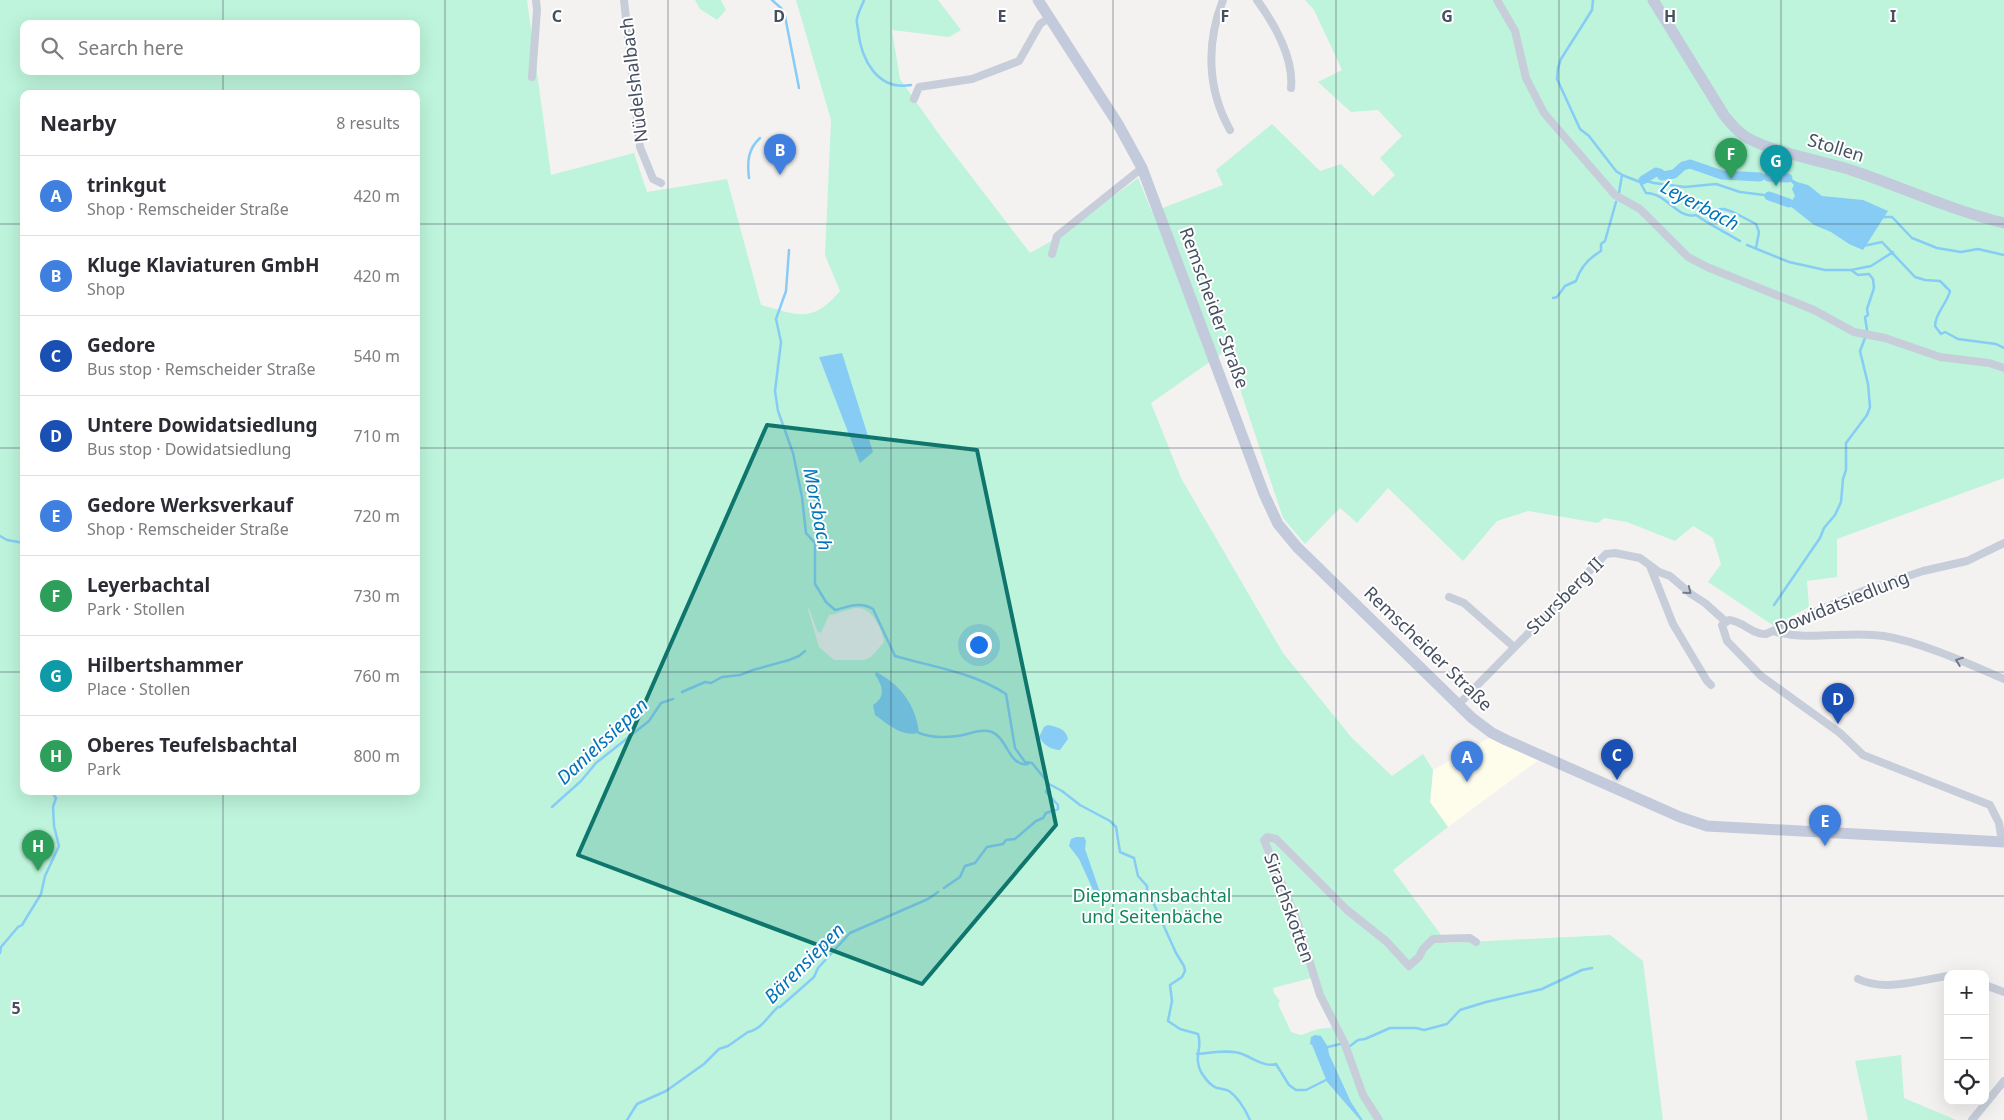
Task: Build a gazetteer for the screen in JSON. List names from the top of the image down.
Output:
{
  "streets": {
    "main road": ["Stollen", "Remscheider Straße"],
    "street": [
      "Nüdelshalbach",
      "Stursberg II",
      "Dowidatsiedlung",
      "Sirachskotten"
    ]
  },
  "crossings": [
    ["Remscheider Straße", "Stursberg II"],
    ["Stursberg II", "Dowidatsiedlung"]
  ],
  "water": [
    "Leyerbach",
    "Morsbach",
    "Danielssiepen",
    "Bärensiepen"
  ],
  "parks": ["Diepmannsbachtal und Seitenbäche"],
  "page": {
    "search": "Search here",
    "heading": ["Nearby", "8 results"],
    "pins": [
      "B",
      "F",
      "G",
      "D",
      "C",
      "A",
      "E",
      "H"
    ],
    "list": [
      {
        "mark": "A",
        "name": "trinkgut",
        "note": "Shop · Remscheider Straße",
        "value": "420 m"
      },
      {
        "mark": "B",
        "name": "Kluge Klaviaturen GmbH",
        "note": "Shop",
        "value": "420 m"
      },
      {
        "mark": "C",
        "name": "Gedore",
        "note": "Bus stop · Remscheider Straße",
        "value": "540 m"
      },
      {
        "mark": "D",
        "name": "Untere Dowidatsiedlung",
        "note": "Bus stop · Dowidatsiedlung",
        "value": "710 m"
      },
      {
        "mark": "E",
        "name": "Gedore Werksverkauf",
        "note": "Shop · Remscheider Straße",
        "value": "720 m"
      },
      {
        "mark": "F",
        "name": "Leyerbachtal",
        "note": "Park · Stollen",
        "value": "730 m"
      },
      {
        "mark": "G",
        "name": "Hilbertshammer",
        "note": "Place · Stollen",
        "value": "760 m"
      },
      {
        "mark": "H",
        "name": "Oberes Teufelsbachtal",
        "note": "Park",
        "value": "800 m"
      }
    ],
    "map_buttons": ["+", "−"]
  },
  "grid": {
    "columns": [
      "C",
      "D",
      "E",
      "F",
      "G",
      "H",
      "I"
    ],
    "rows": ["5"]
  }
}
